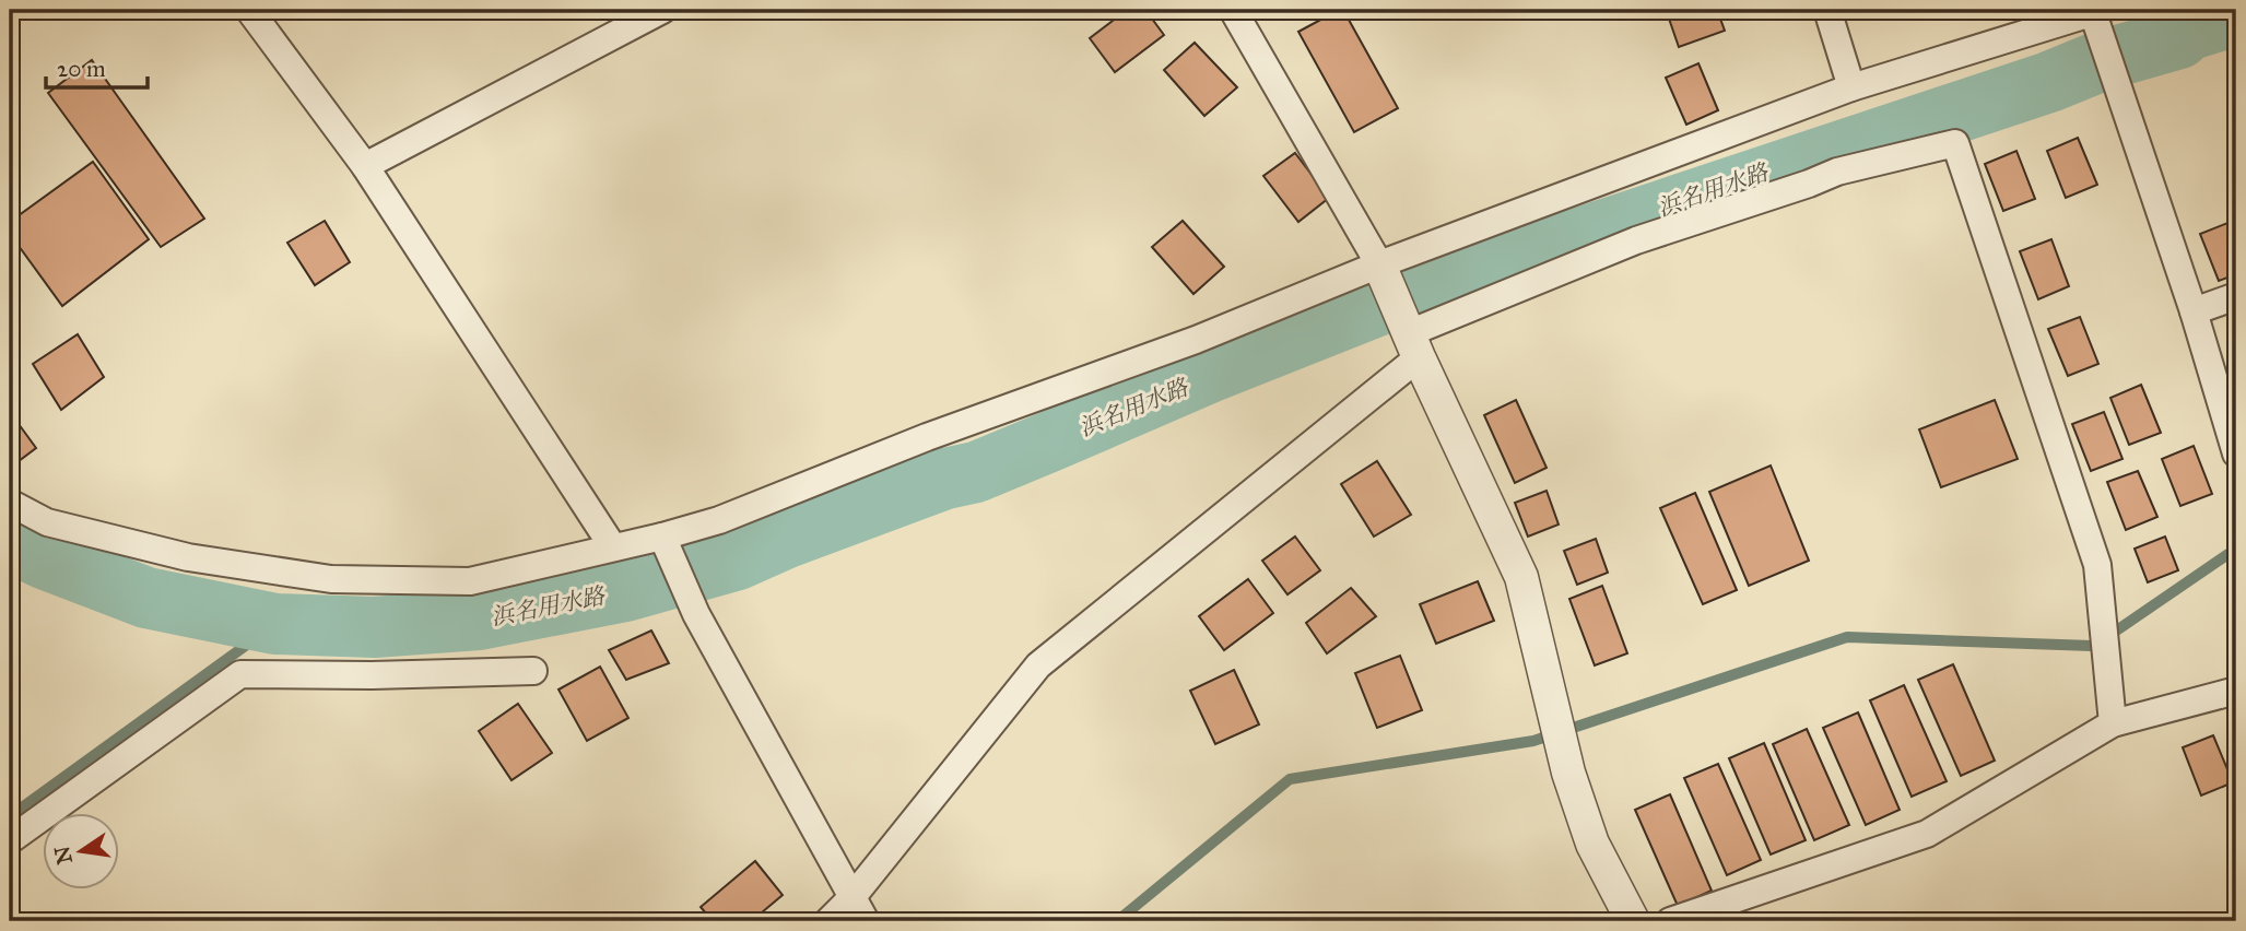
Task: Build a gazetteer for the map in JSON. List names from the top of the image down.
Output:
{
  "water": ["浜名用水路"],
  "scale_bar": "20 m",
  "north": "left"
}
